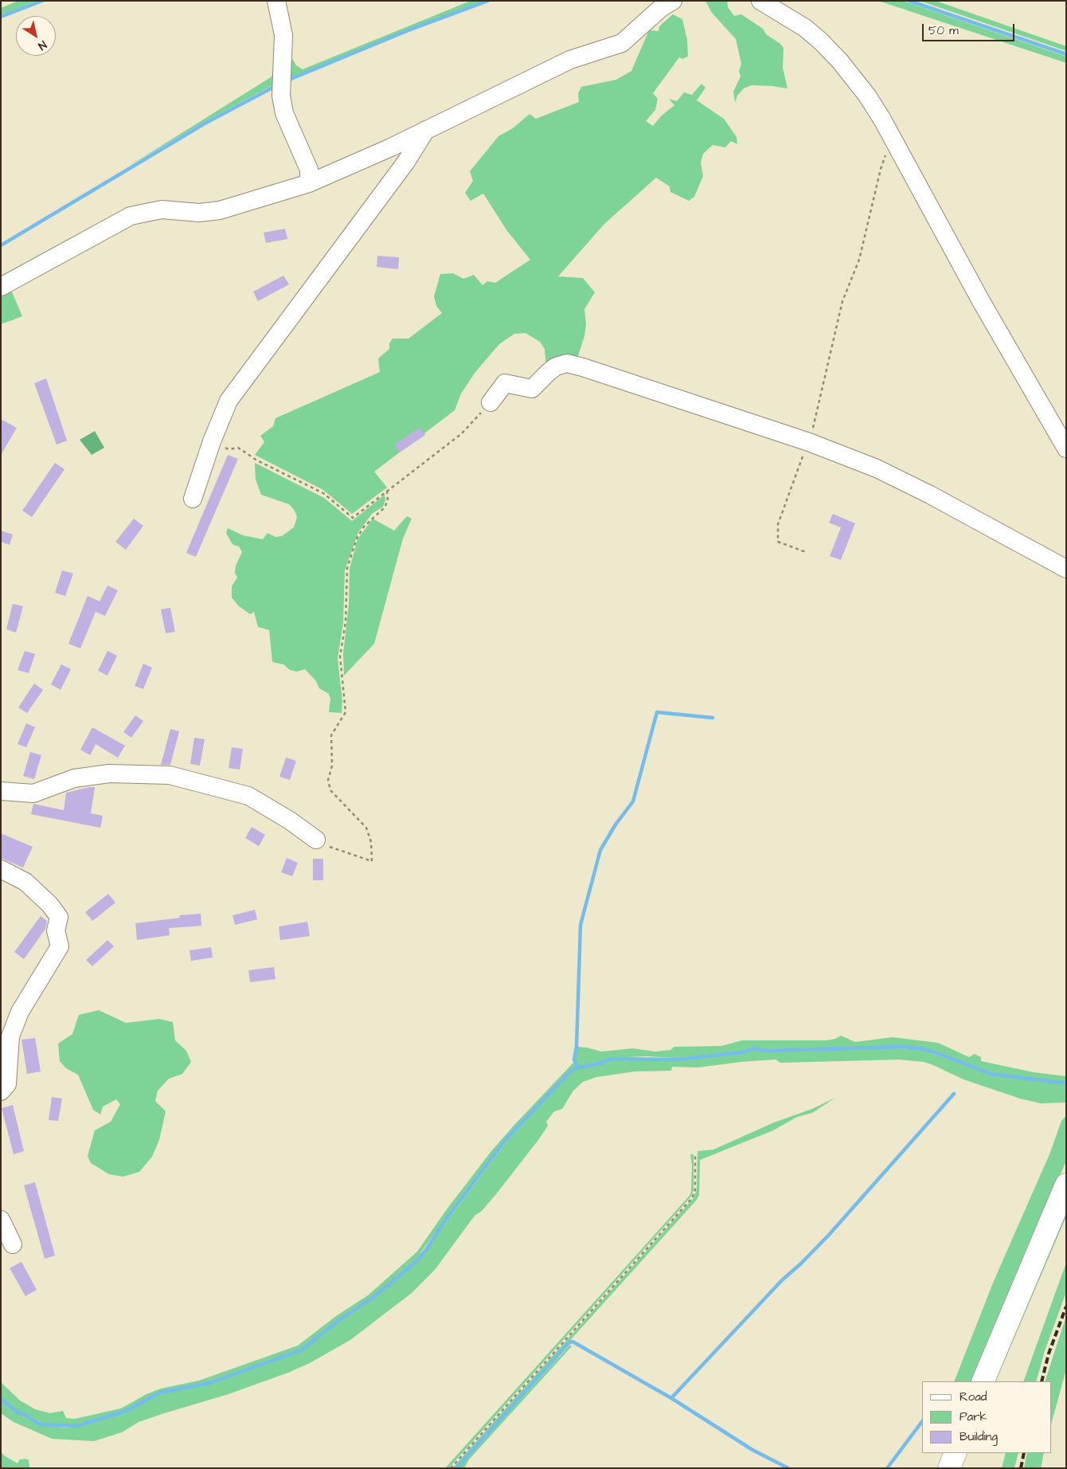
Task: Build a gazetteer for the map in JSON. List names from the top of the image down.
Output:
{
  "legend": ["Road", "Park", "Building"],
  "scale_bar": "50 m",
  "north": "bottom right"
}
